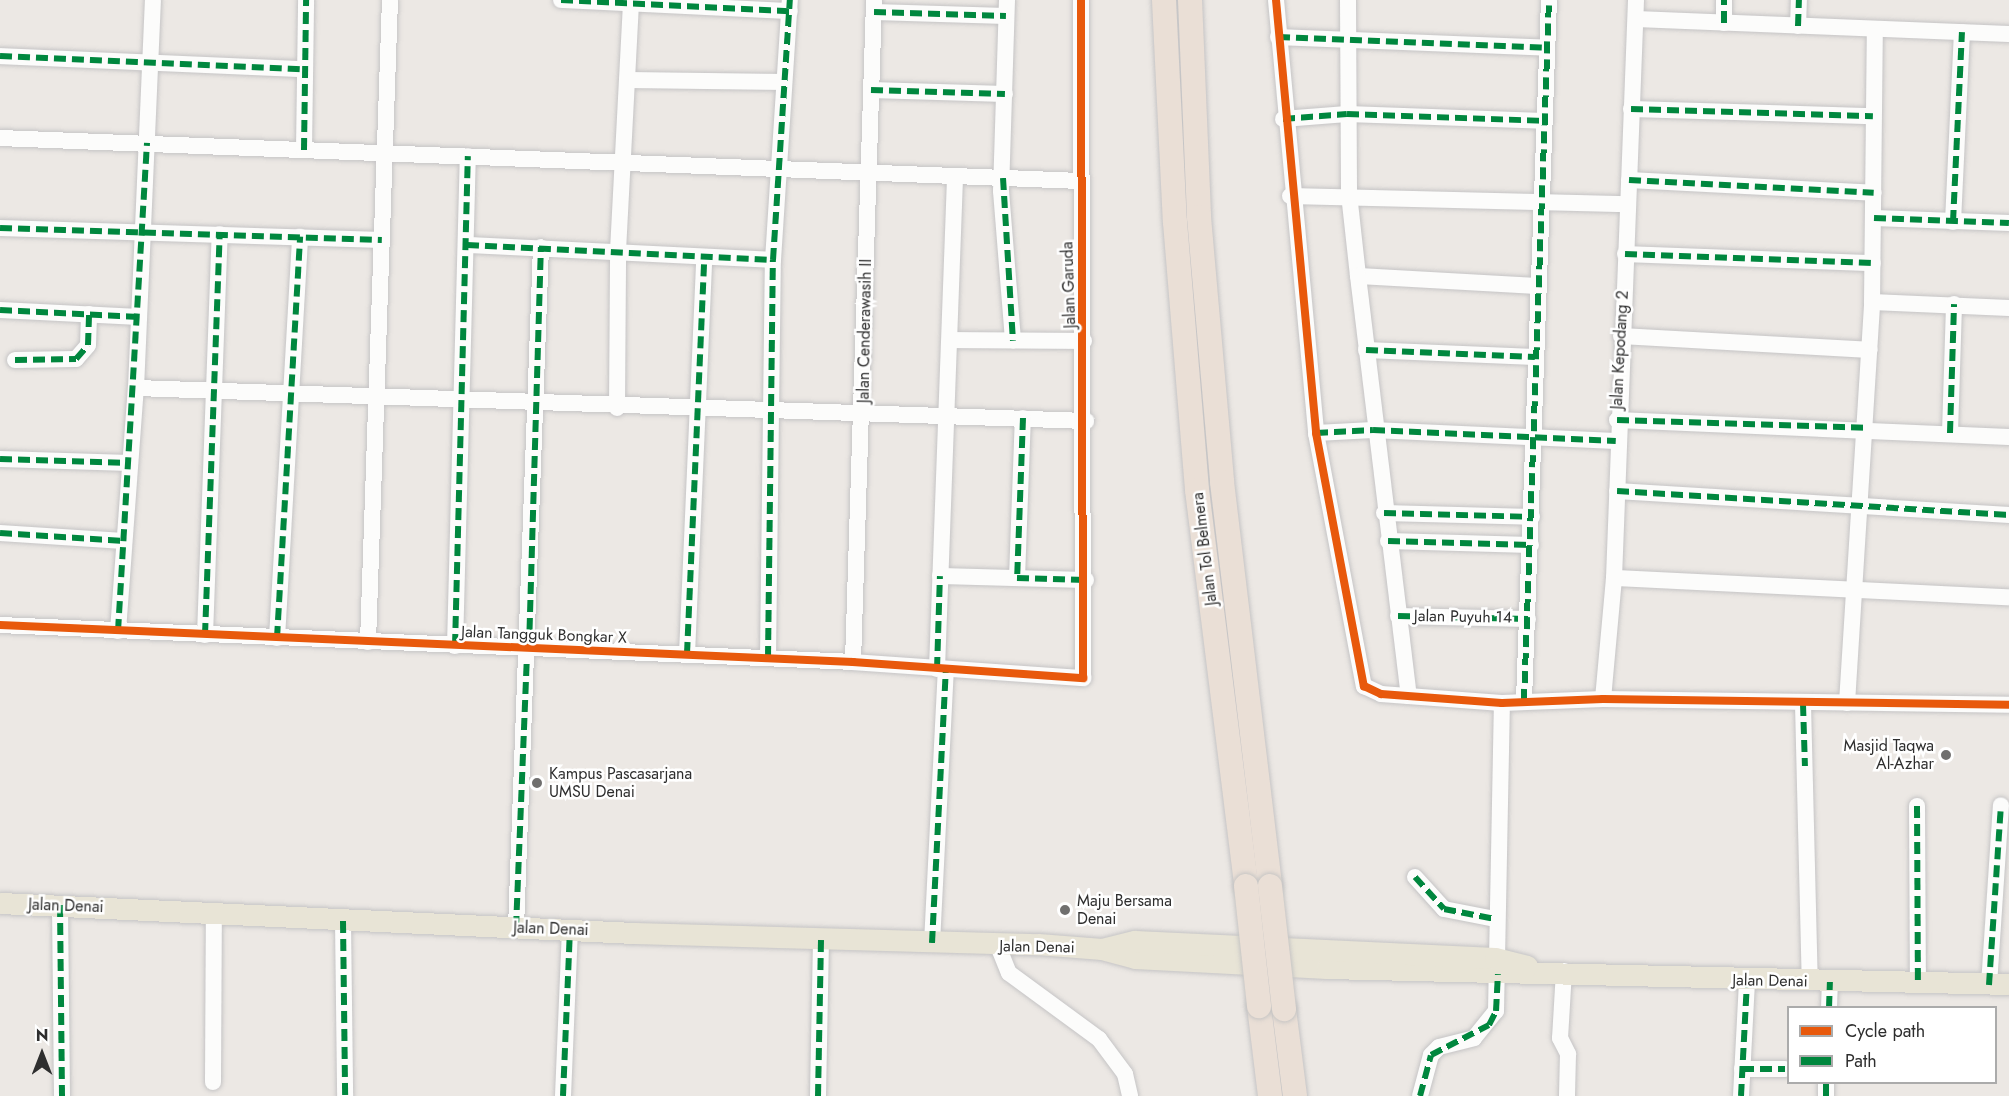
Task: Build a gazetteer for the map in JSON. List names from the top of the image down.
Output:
{
  "streets": {
    "highway": ["Jalan Tol Belmera"],
    "main road": ["Jalan Denai"],
    "street": [
      "Jalan Garuda",
      "Jalan Cenderawasih II",
      "Jalan Kepodang 2",
      "Jalan Puyuh 14",
      "Jalan Tangguk Bongkar X"
    ]
  },
  "crossings": [
    ["Jalan Garuda", "Jalan Tangguk Bongkar X"],
    ["Jalan Cenderawasih II", "Jalan Tangguk Bongkar X"]
  ],
  "places": ["Masjid Taqwa Al-Azhar", "Kampus Pascasarjana UMSU Denai", "Maju Bersama Denai"],
  "legend": ["Cycle path", "Path"],
  "north": "top"
}
